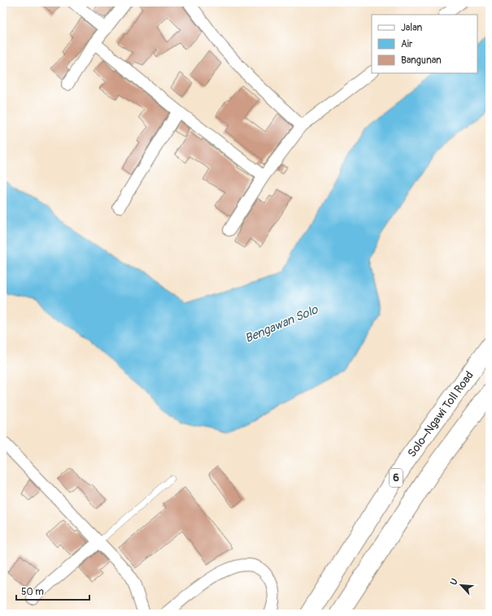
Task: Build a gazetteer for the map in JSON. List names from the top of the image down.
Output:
{
  "streets": {
    "highway": ["Solo–Ngawi Toll Road", "6"]
  },
  "water": ["Bengawan Solo"],
  "legend": ["Jalan", "Air", "Bangunan"],
  "scale_bar": "50 m",
  "north": "top left"
}
